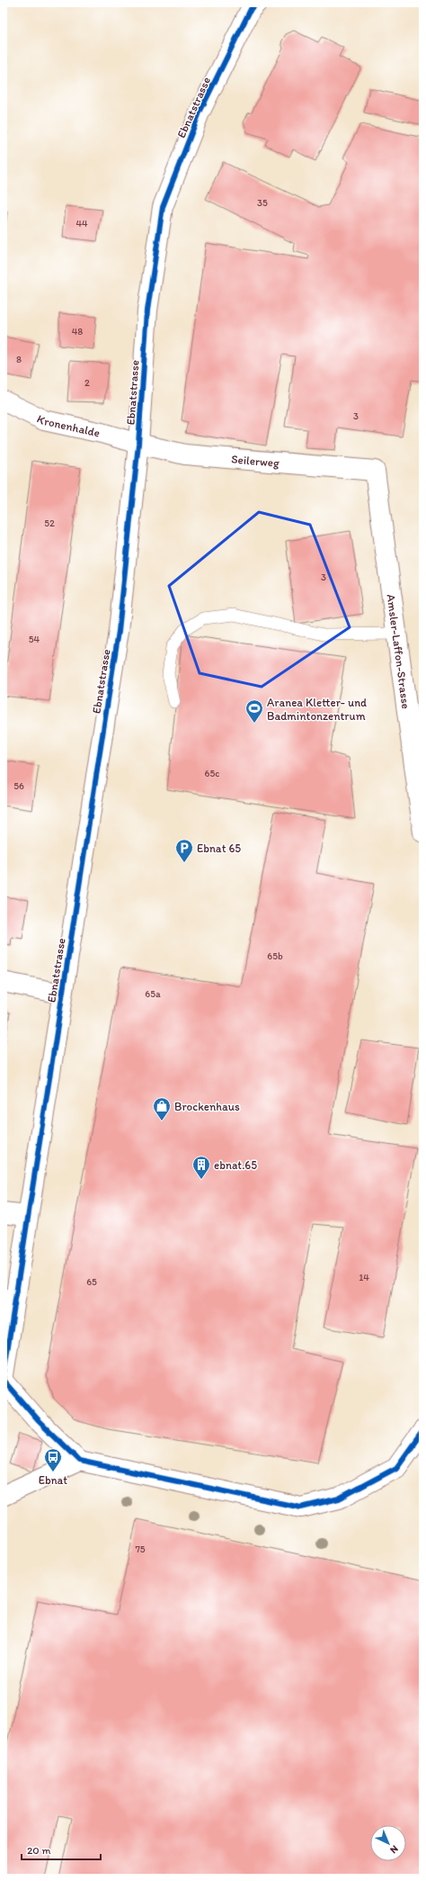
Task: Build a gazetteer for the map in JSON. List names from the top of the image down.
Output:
{
  "streets": {
    "street": [
      "Ebnatstrasse",
      "Kronenhalde",
      "Seilerweg",
      "Amsler-Laffon-Strasse"
    ]
  },
  "crossings": [
    ["Ebnatstrasse", "Kronenhalde"],
    ["Ebnatstrasse", "Seilerweg"],
    ["Kronenhalde", "Seilerweg"],
    ["Seilerweg", "Amsler-Laffon-Strasse"]
  ],
  "places": {
    "sports": ["Aranea Kletter- und Badmintonzentrum"],
    "parking": ["Ebnat 65"],
    "shop": ["Brockenhaus"],
    "building": ["ebnat.65"],
    "bus stop": ["Ebnat"]
  },
  "house_numbers": [
    "35",
    "44",
    "48",
    "8",
    "2",
    "3",
    "52",
    "3",
    "54",
    "65c",
    "56",
    "65b",
    "65a",
    "14",
    "65",
    "75"
  ],
  "scale_bar": "20 m",
  "north": "bottom right"
}
